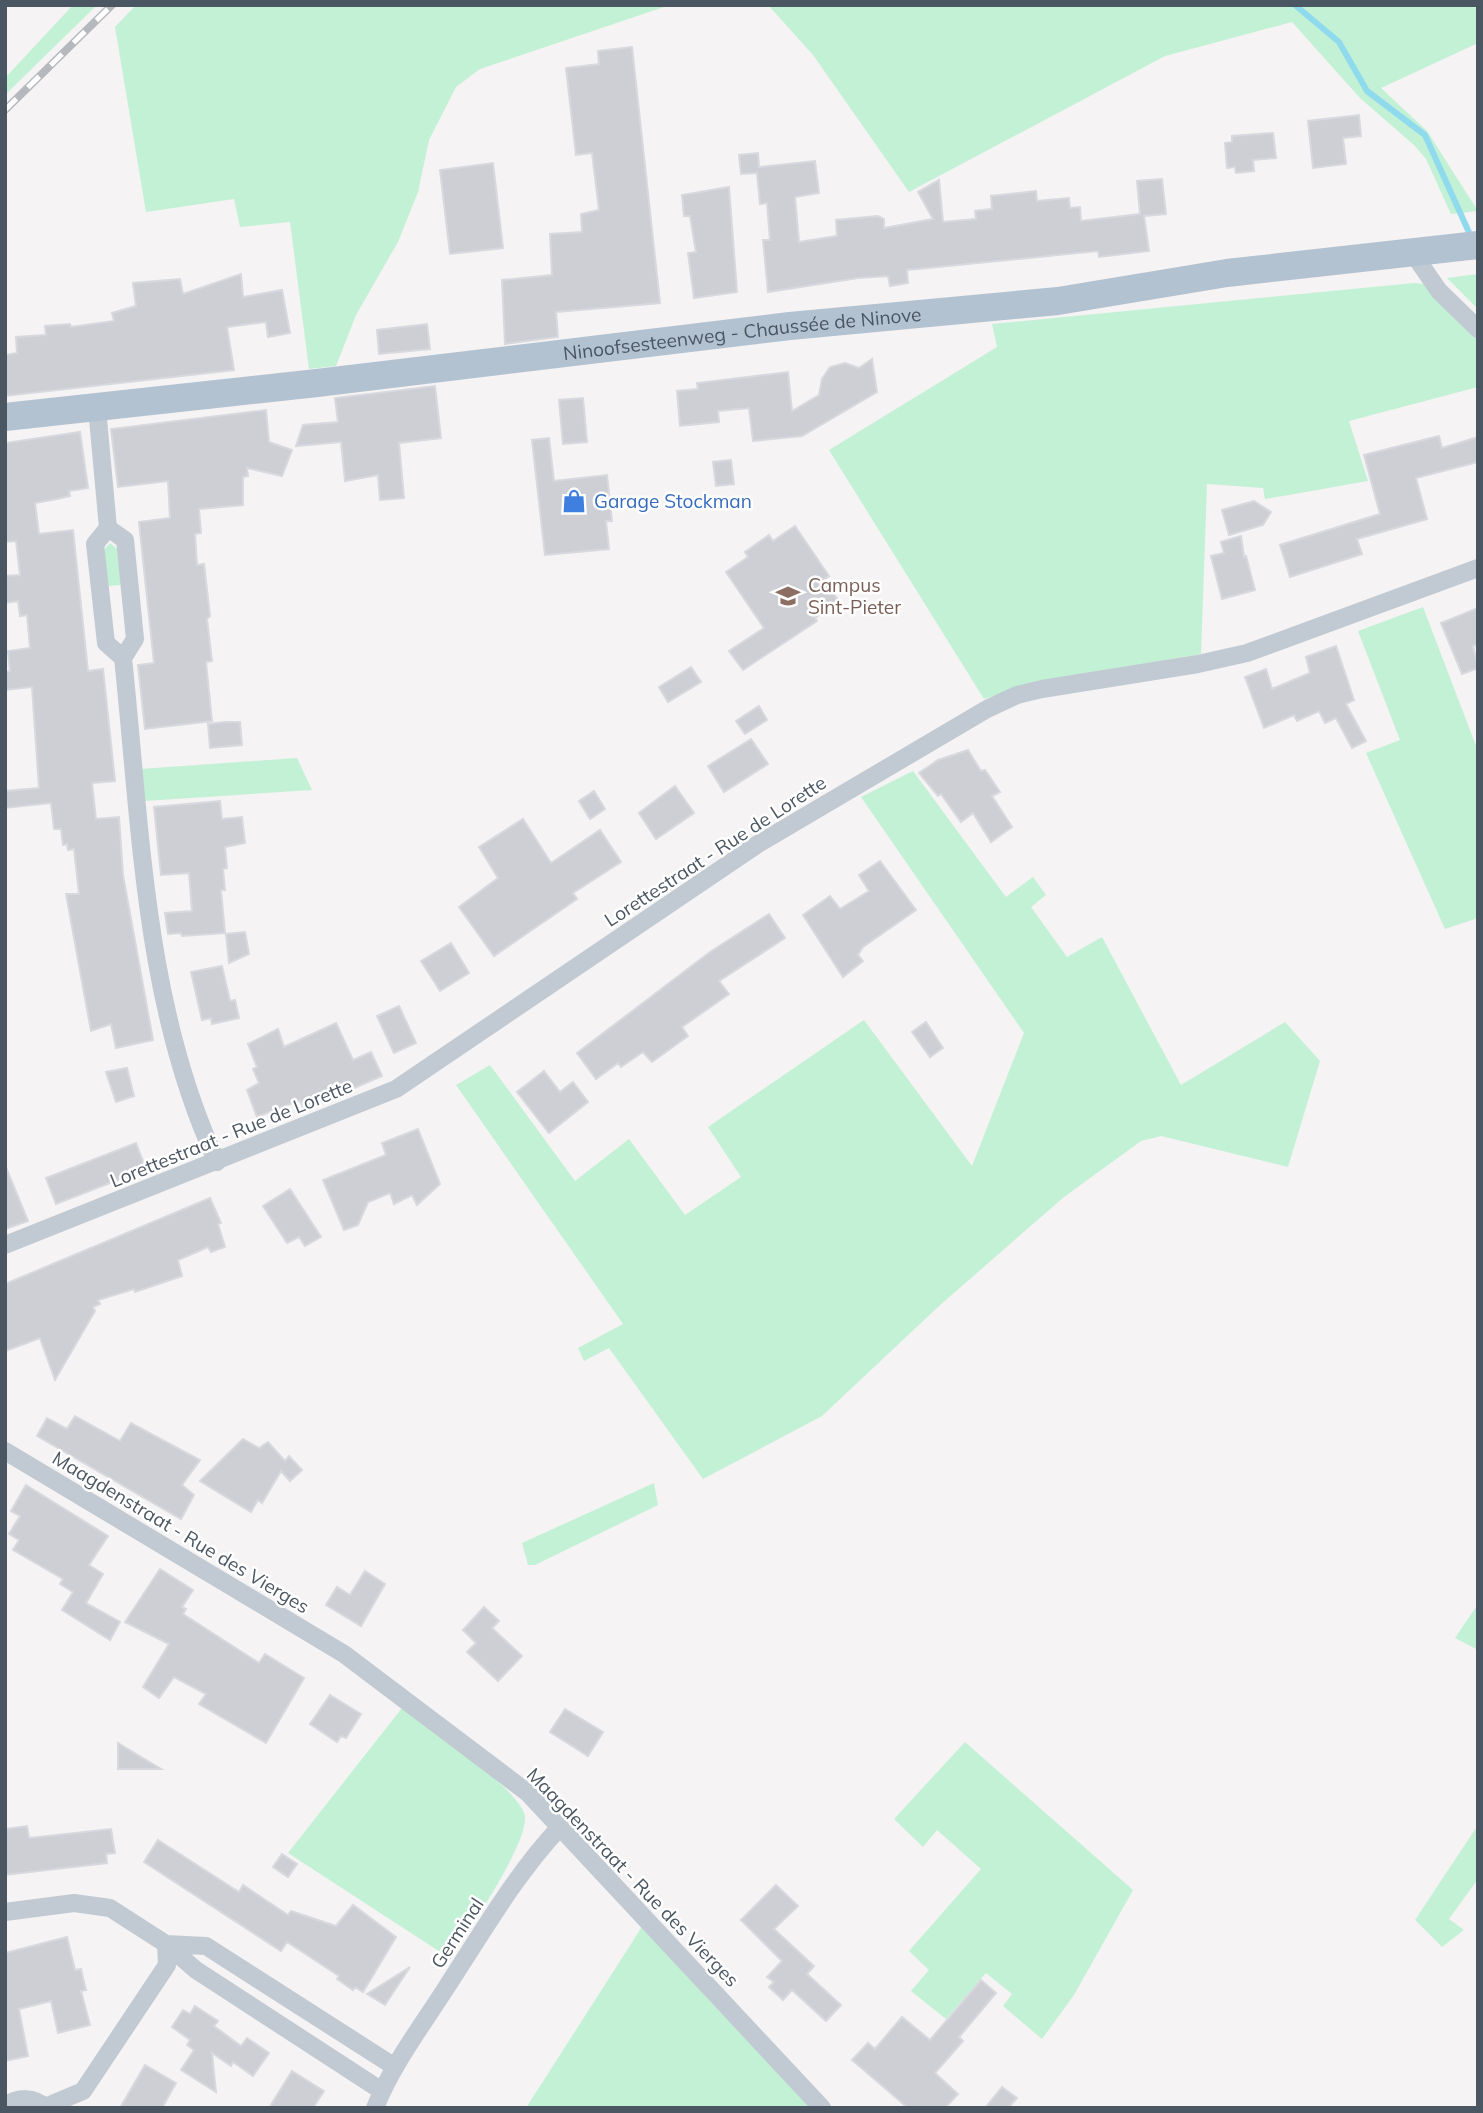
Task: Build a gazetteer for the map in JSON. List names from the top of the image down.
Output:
{
  "streets": {
    "main road": ["Ninoofsesteenweg - Chaussée de Ninove"],
    "street": ["Lorettestraat - Rue de Lorette", "Maagdenstraat - Rue des Vierges", "Germinal"]
  },
  "crossings": [
    ["Maagdenstraat - Rue des Vierges", "Germinal"]
  ],
  "places": {
    "shop": ["Garage Stockman"],
    "school or university": ["Campus Sint-Pieter"]
  }
}
